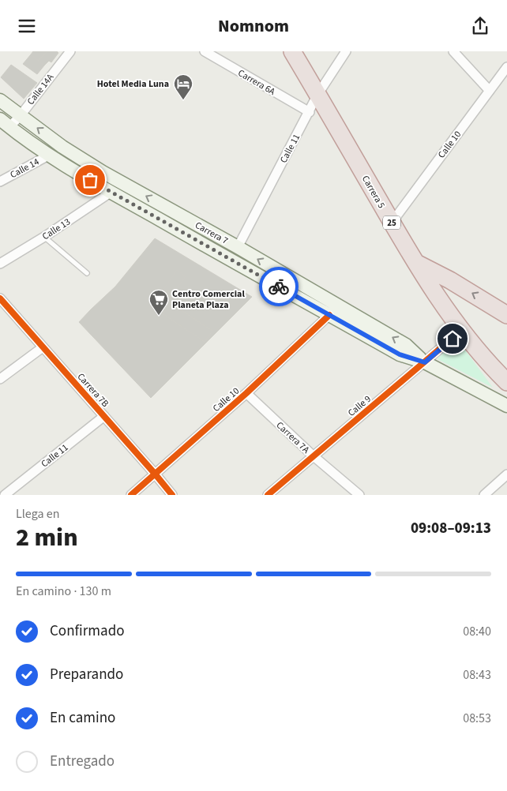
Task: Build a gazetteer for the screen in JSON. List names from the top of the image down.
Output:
{
  "streets": {
    "highway": ["Carrera 5", "25"],
    "main road": ["Carrera 7"],
    "street": [
      "Carrera 6A",
      "Calle 14A",
      "Calle 10",
      "Calle 11",
      "Calle 14",
      "Calle 13",
      "Carrera 7B",
      "Calle 9",
      "Carrera 7A"
    ]
  },
  "crossings": [
    ["Carrera 6A", "Calle 11"],
    ["Calle 14A", "Carrera 7"],
    ["Calle 10", "Carrera 5"],
    ["Calle 10", "Carrera 7"],
    ["Calle 10", "Carrera 7B"],
    ["Calle 10", "Carrera 7A"],
    ["Calle 11", "Carrera 5"],
    ["Calle 11", "Carrera 7"],
    ["Calle 11", "Carrera 7B"],
    ["Calle 14", "Carrera 7"],
    ["Carrera 5", "Calle 9"],
    ["Calle 13", "Carrera 7"],
    ["Carrera 7", "Calle 9"],
    ["Calle 9", "Carrera 7A"]
  ],
  "places": {
    "hotel": ["Hotel Media Luna"],
    "supermarket": ["Centro Comercial Planeta Plaza"]
  },
  "page": {
    "header": "Nomnom",
    "heading": ["2 min", "Llega en", "09:08–09:13"],
    "bar": "En camino · 130 m",
    "list": [
      ["Confirmado", "08:40"],
      ["Preparando", "08:43"],
      ["En camino", "08:53"],
      "Entregado"
    ]
  }
}
